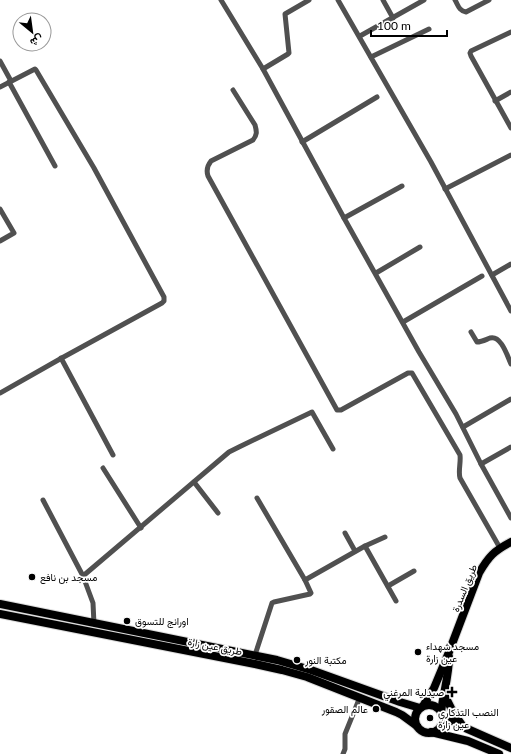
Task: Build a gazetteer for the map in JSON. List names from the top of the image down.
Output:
{
  "streets": {
    "main road": ["طريق السدرة", "طريق عين زارة"]
  },
  "crossings": [
    ["طريق السدرة", "طريق عين زارة"]
  ],
  "places": {
    "other": [
      "مسجد بن نافع",
      "اورانج للتسوق",
      "مسجد شهداء عين زارة",
      "مكتبة النور",
      "عالم الصقور",
      "النصب التذكاري عين زارة"
    ],
    "health": ["صيدلية المرغني"]
  },
  "scale_bar": "100 m",
  "north": "bottom right"
}
